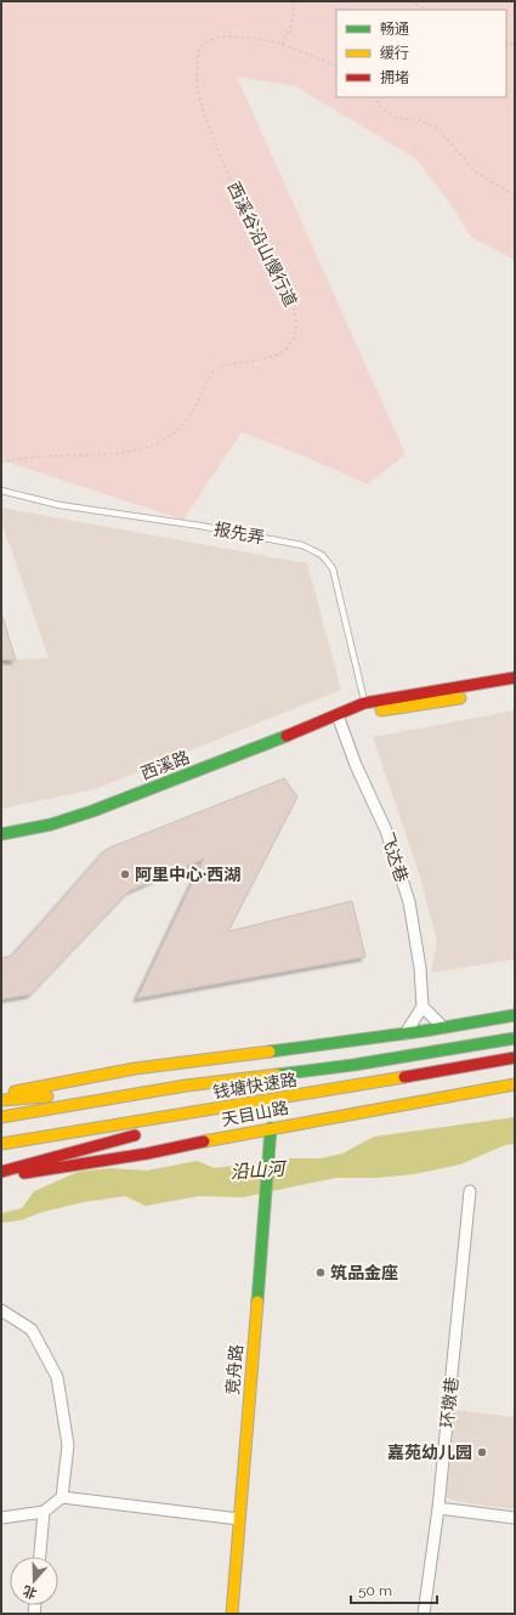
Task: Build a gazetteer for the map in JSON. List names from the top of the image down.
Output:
{
  "streets": {
    "main road": [
      "西溪路",
      "钱塘快速路",
      "天目山路",
      "竞舟路"
    ],
    "street": ["飞达巷", "环墩巷"],
    "lane": ["报先弄"],
    "path": ["西溪谷沿山慢行道"]
  },
  "crossings": [
    ["报先弄", "西溪路"],
    ["西溪路", "飞达巷"],
    ["天目山路", "竞舟路"]
  ],
  "water": ["沿山河"],
  "places": ["阿里中心·西湖", "筑品金座", "嘉苑幼儿园"],
  "legend": ["畅通", "缓行", "拥堵"],
  "scale_bar": "50 m",
  "north": "bottom"
}
